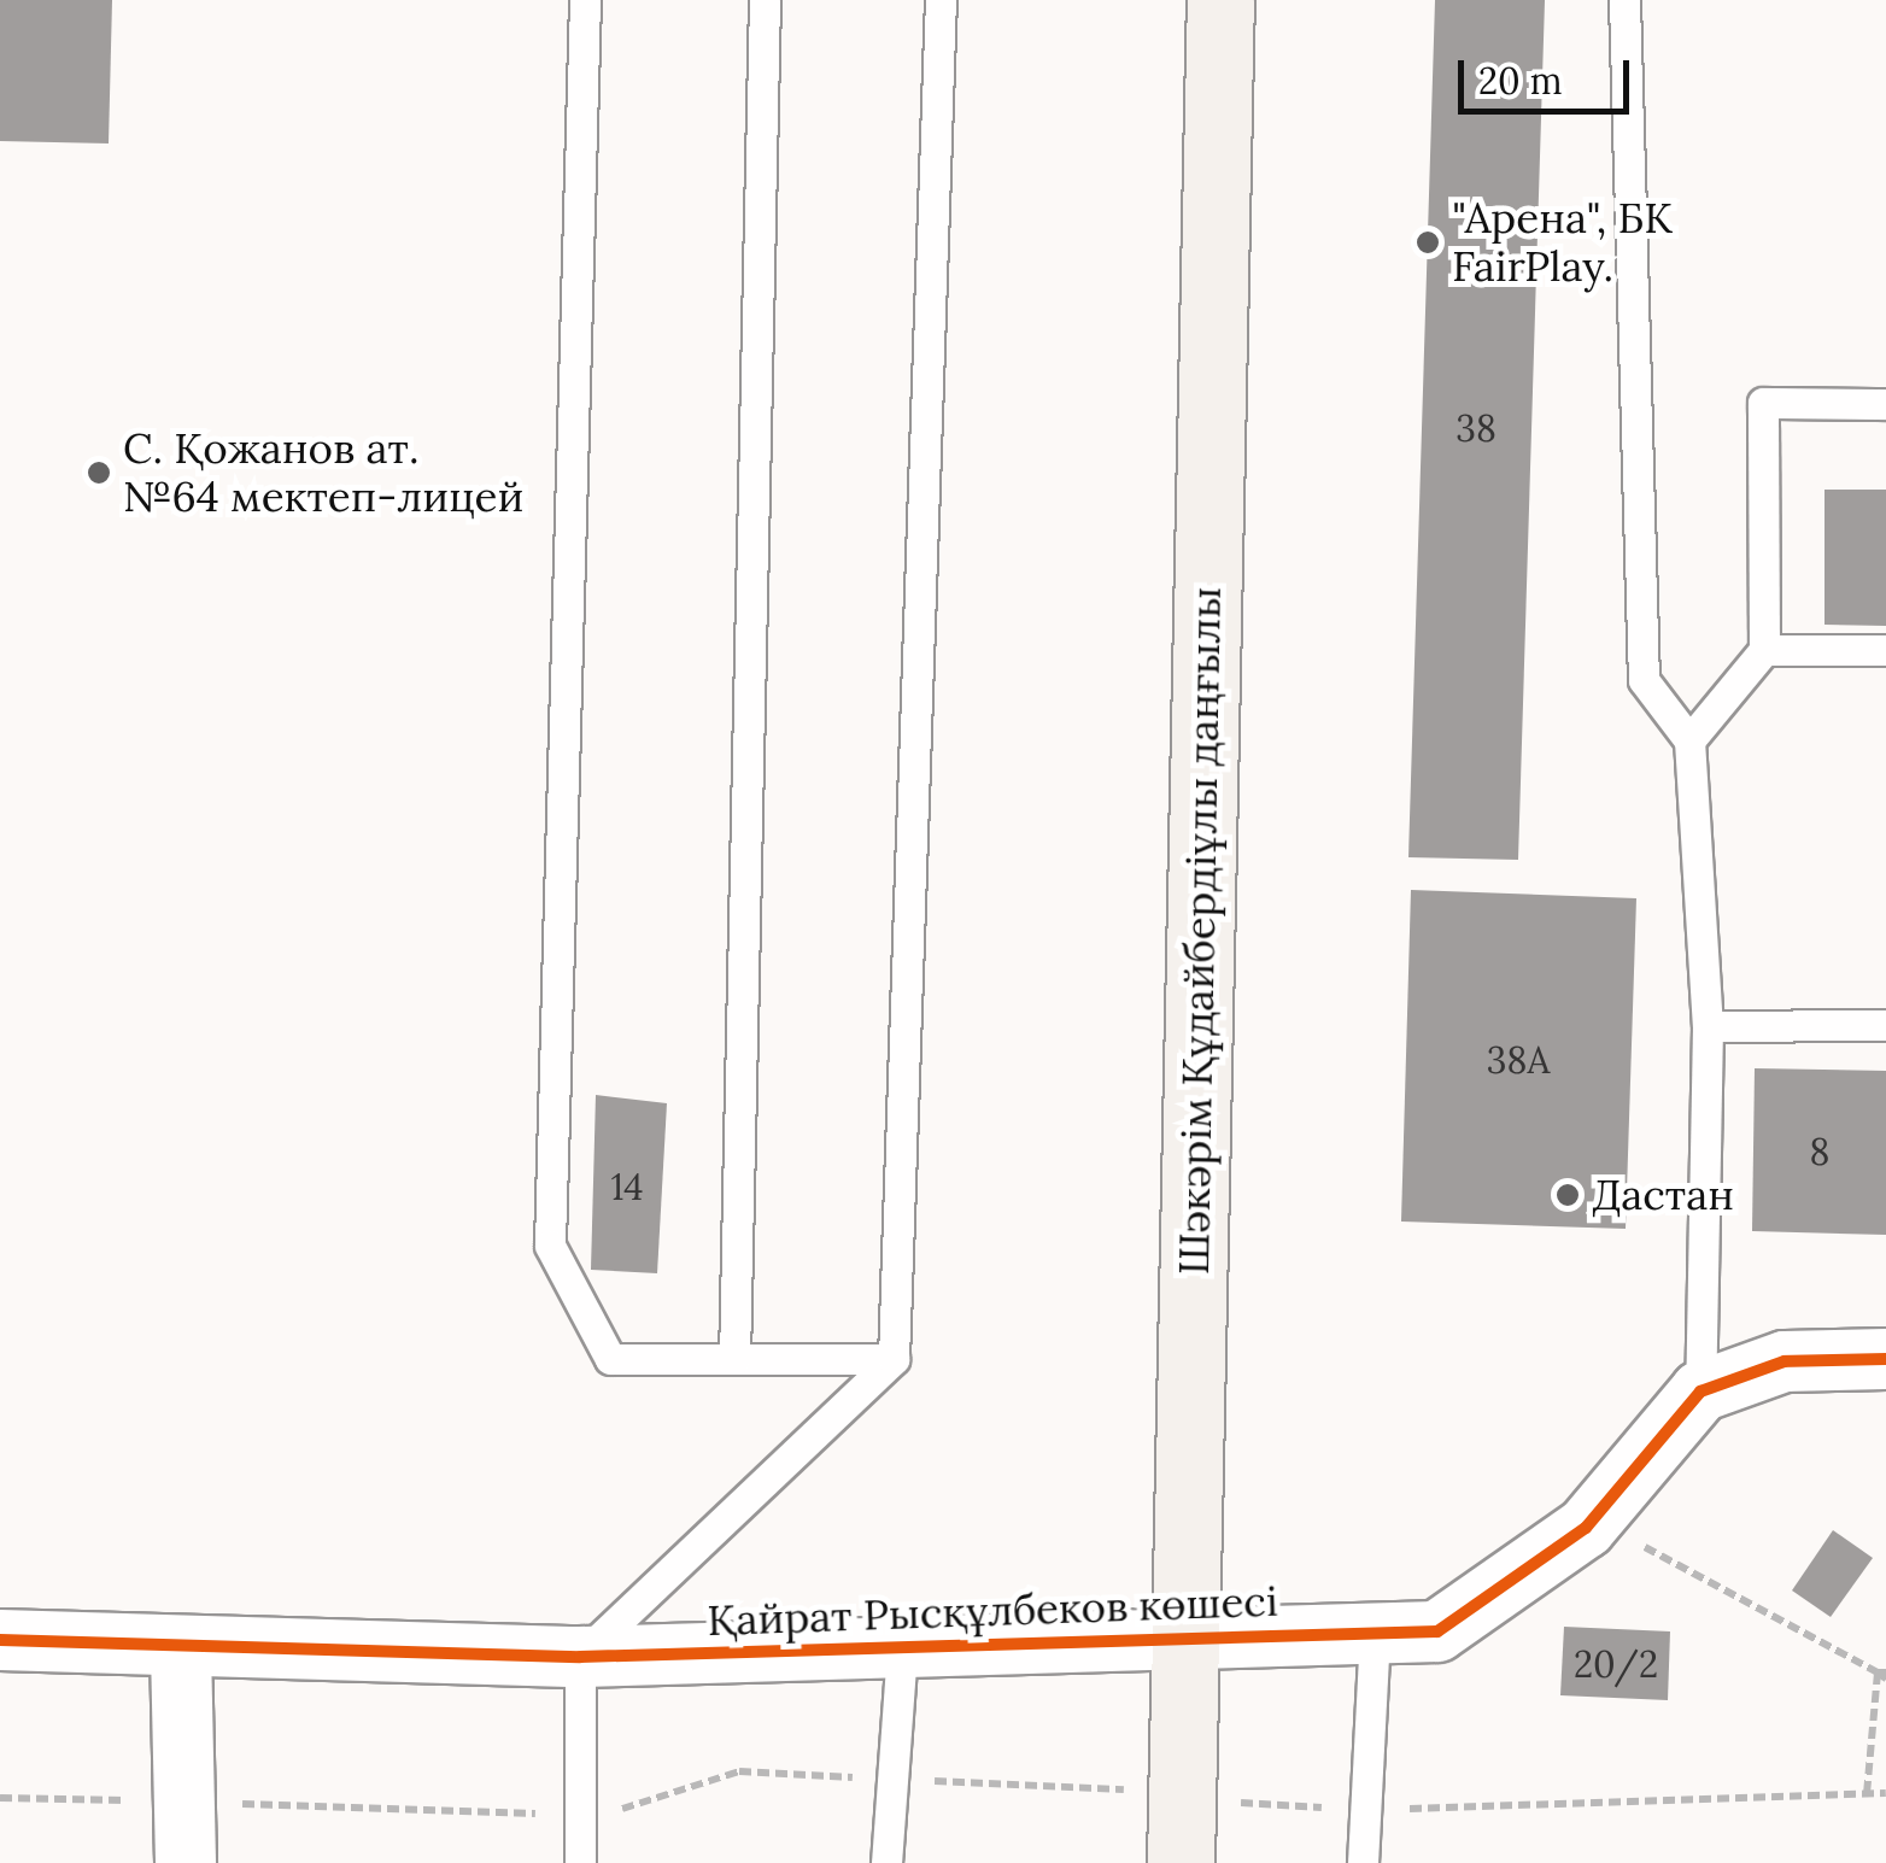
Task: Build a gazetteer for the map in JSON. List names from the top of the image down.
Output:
{
  "streets": {
    "main road": ["Шәкәрім Құдайбердіұлы даңғылы"],
    "street": ["Қайрат Рысқұлбеков көшесі"]
  },
  "crossings": [
    ["Шәкәрім Құдайбердіұлы даңғылы", "Қайрат Рысқұлбеков көшесі"]
  ],
  "places": ["\"Арена\", БК FairPlay.", "С. Қожанов ат. №64 мектеп-лицей", "Дастан"],
  "house_numbers": [
    "38",
    "38А",
    "8",
    "14",
    "20/2"
  ],
  "scale_bar": "20 m"
}
